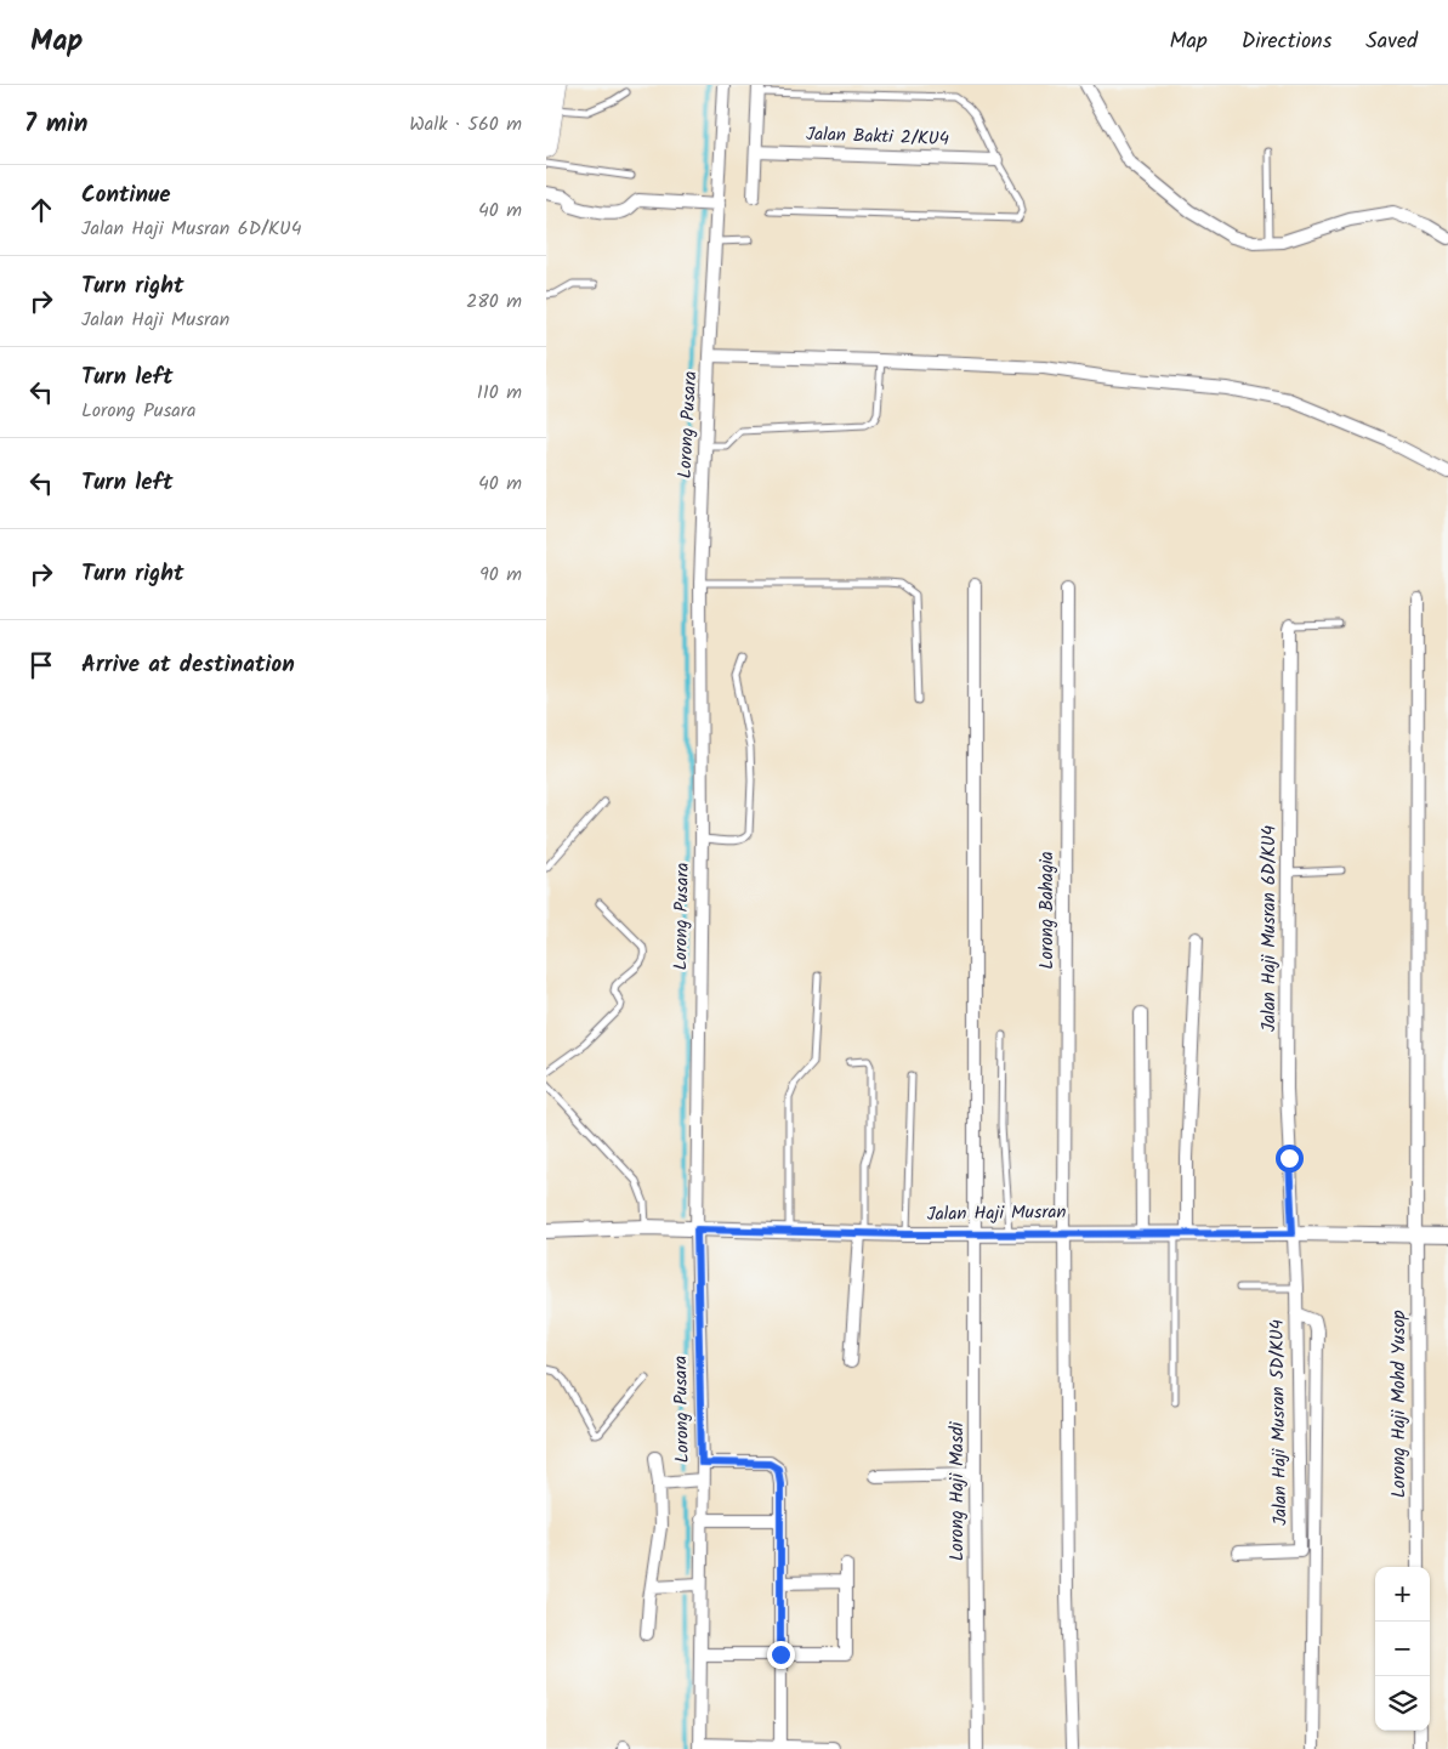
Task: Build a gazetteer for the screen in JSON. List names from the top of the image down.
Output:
{
  "streets": {
    "street": [
      "Jalan Bakti 2/KU4",
      "Lorong Pusara",
      "Lorong Bahagia",
      "Jalan Haji Musran 6D/KU4",
      "Jalan Haji Musran",
      "Lorong Haji Mohd Yusop",
      "Jalan Haji Musran 5D/KU4",
      "Lorong Haji Masdi"
    ]
  },
  "crossings": [
    ["Lorong Pusara", "Jalan Haji Musran"],
    ["Lorong Bahagia", "Jalan Haji Musran"],
    ["Jalan Haji Musran 6D/KU4", "Jalan Haji Musran"],
    ["Jalan Haji Musran 6D/KU4", "Jalan Haji Musran 5D/KU4"],
    ["Jalan Haji Musran", "Lorong Haji Mohd Yusop"],
    ["Jalan Haji Musran", "Jalan Haji Musran 5D/KU4"],
    ["Jalan Haji Musran", "Lorong Haji Masdi"]
  ],
  "page": {
    "header": "Map",
    "nav": ["Map", "Directions", "Saved"],
    "heading": ["7 min", "Walk · 560 m"],
    "list": [
      ["Continue", "Jalan Haji Musran 6D/KU4", "40 m"],
      ["Turn right", "Jalan Haji Musran", "280 m"],
      ["Turn left", "Lorong Pusara", "110 m"],
      ["Turn left", "40 m"],
      ["Turn right", "90 m"],
      "Arrive at destination"
    ],
    "map_buttons": ["+", "−"]
  }
}
